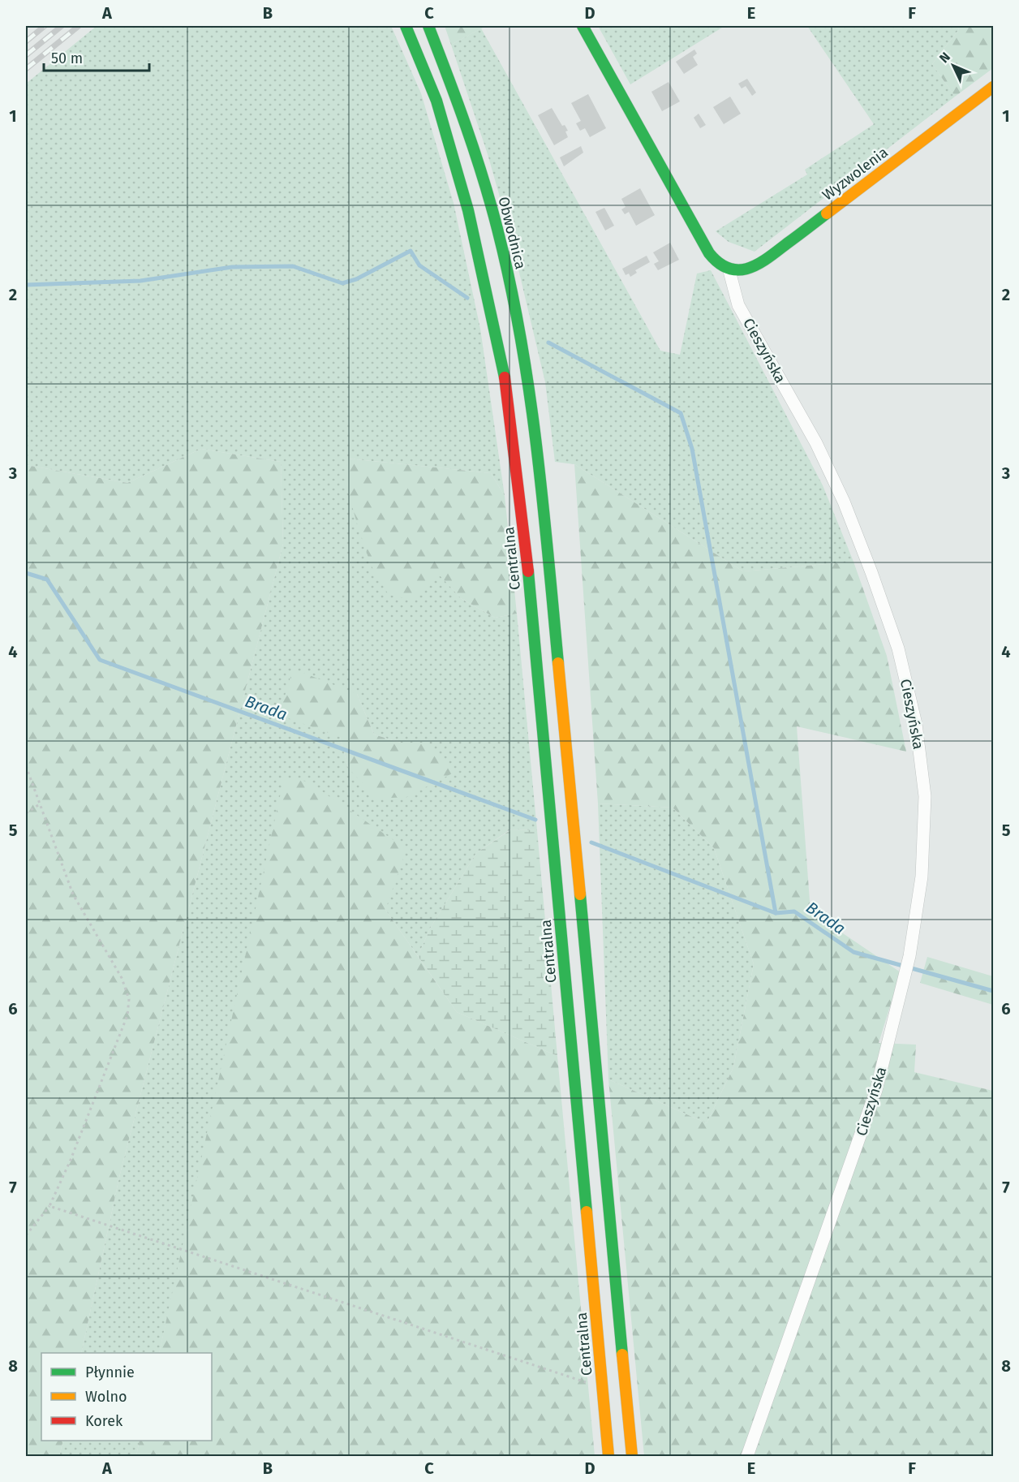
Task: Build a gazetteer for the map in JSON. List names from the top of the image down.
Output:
{
  "streets": {
    "main road": ["Wyzwolenia", "Obwodnica", "Centralna"],
    "street": ["Cieszyńska"]
  },
  "crossings": [
    ["Wyzwolenia", "Cieszyńska"]
  ],
  "water": ["Brada"],
  "legend": ["Płynnie", "Wolno", "Korek"],
  "scale_bar": "50 m",
  "north": "top left",
  "grid": {
    "columns": [
      "A",
      "B",
      "C",
      "D",
      "E",
      "F"
    ],
    "rows": [
      "1",
      "2",
      "3",
      "4",
      "5",
      "6",
      "7",
      "8"
    ]
  }
}
